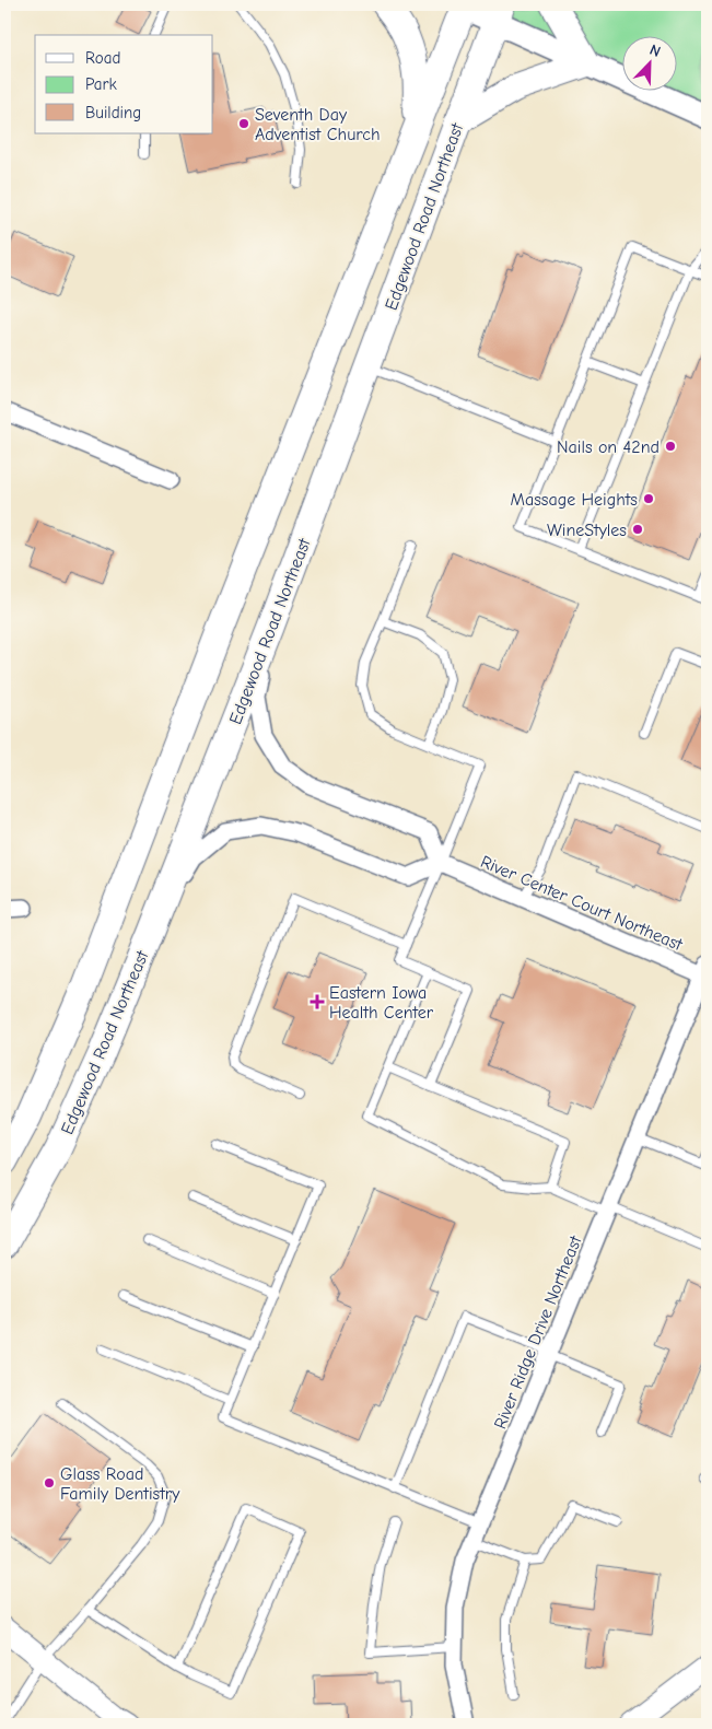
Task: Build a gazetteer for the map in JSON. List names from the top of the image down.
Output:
{
  "streets": {
    "main road": ["Edgewood Road Northeast"],
    "street": ["River Center Court Northeast", "River Ridge Drive Northeast"]
  },
  "crossings": [
    ["River Center Court Northeast", "River Ridge Drive Northeast"]
  ],
  "places": {
    "other": [
      "Seventh Day Adventist Church",
      "Nails on 42nd",
      "Massage Heights",
      "WineStyles",
      "Glass Road Family Dentistry"
    ],
    "health": ["Eastern Iowa Health Center"]
  },
  "legend": ["Road", "Park", "Building"],
  "north": "top right"
}
